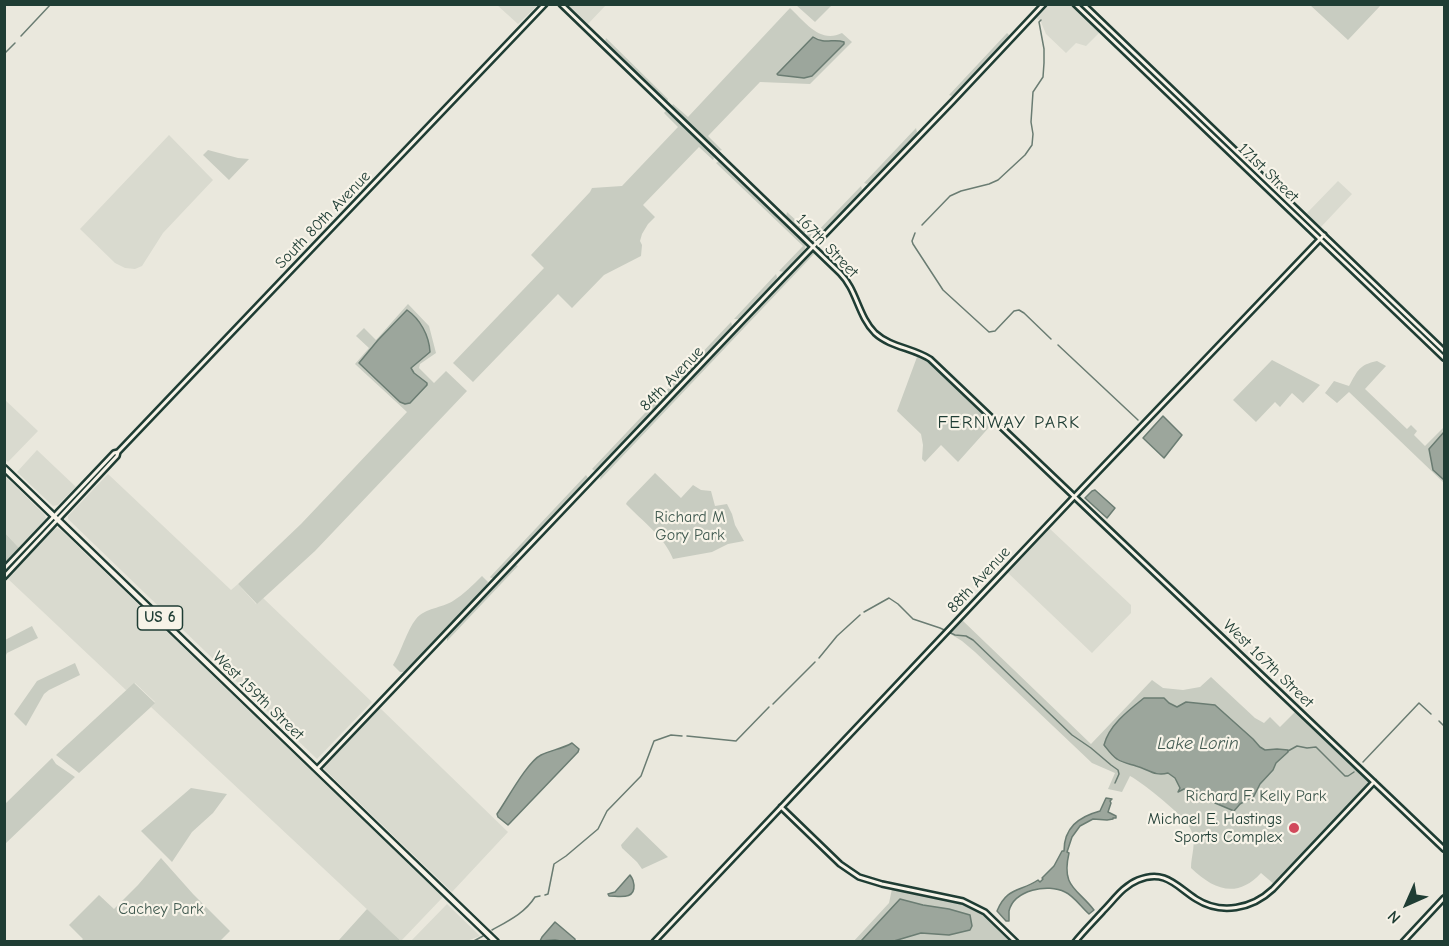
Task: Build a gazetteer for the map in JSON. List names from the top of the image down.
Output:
{
  "streets": {
    "main road": ["US 6", "West 159th Street"],
    "street": [
      "171st Street",
      "South 80th Avenue",
      "167th Street",
      "84th Avenue",
      "88th Avenue",
      "West 167th Street"
    ]
  },
  "crossings": [
    ["171st Street", "88th Avenue"],
    ["South 80th Avenue", "West 159th Street"],
    ["167th Street", "84th Avenue"],
    ["167th Street", "88th Avenue"],
    ["167th Street", "West 167th Street"],
    ["84th Avenue", "West 159th Street"],
    ["88th Avenue", "West 167th Street"]
  ],
  "districts": ["FERNWAY PARK"],
  "water": ["Lake Lorin"],
  "parks": ["Richard M Gory Park", "Richard F. Kelly Park", "Cachey Park"],
  "places": ["Michael E. Hastings Sports Complex"],
  "north": "bottom left"
}
